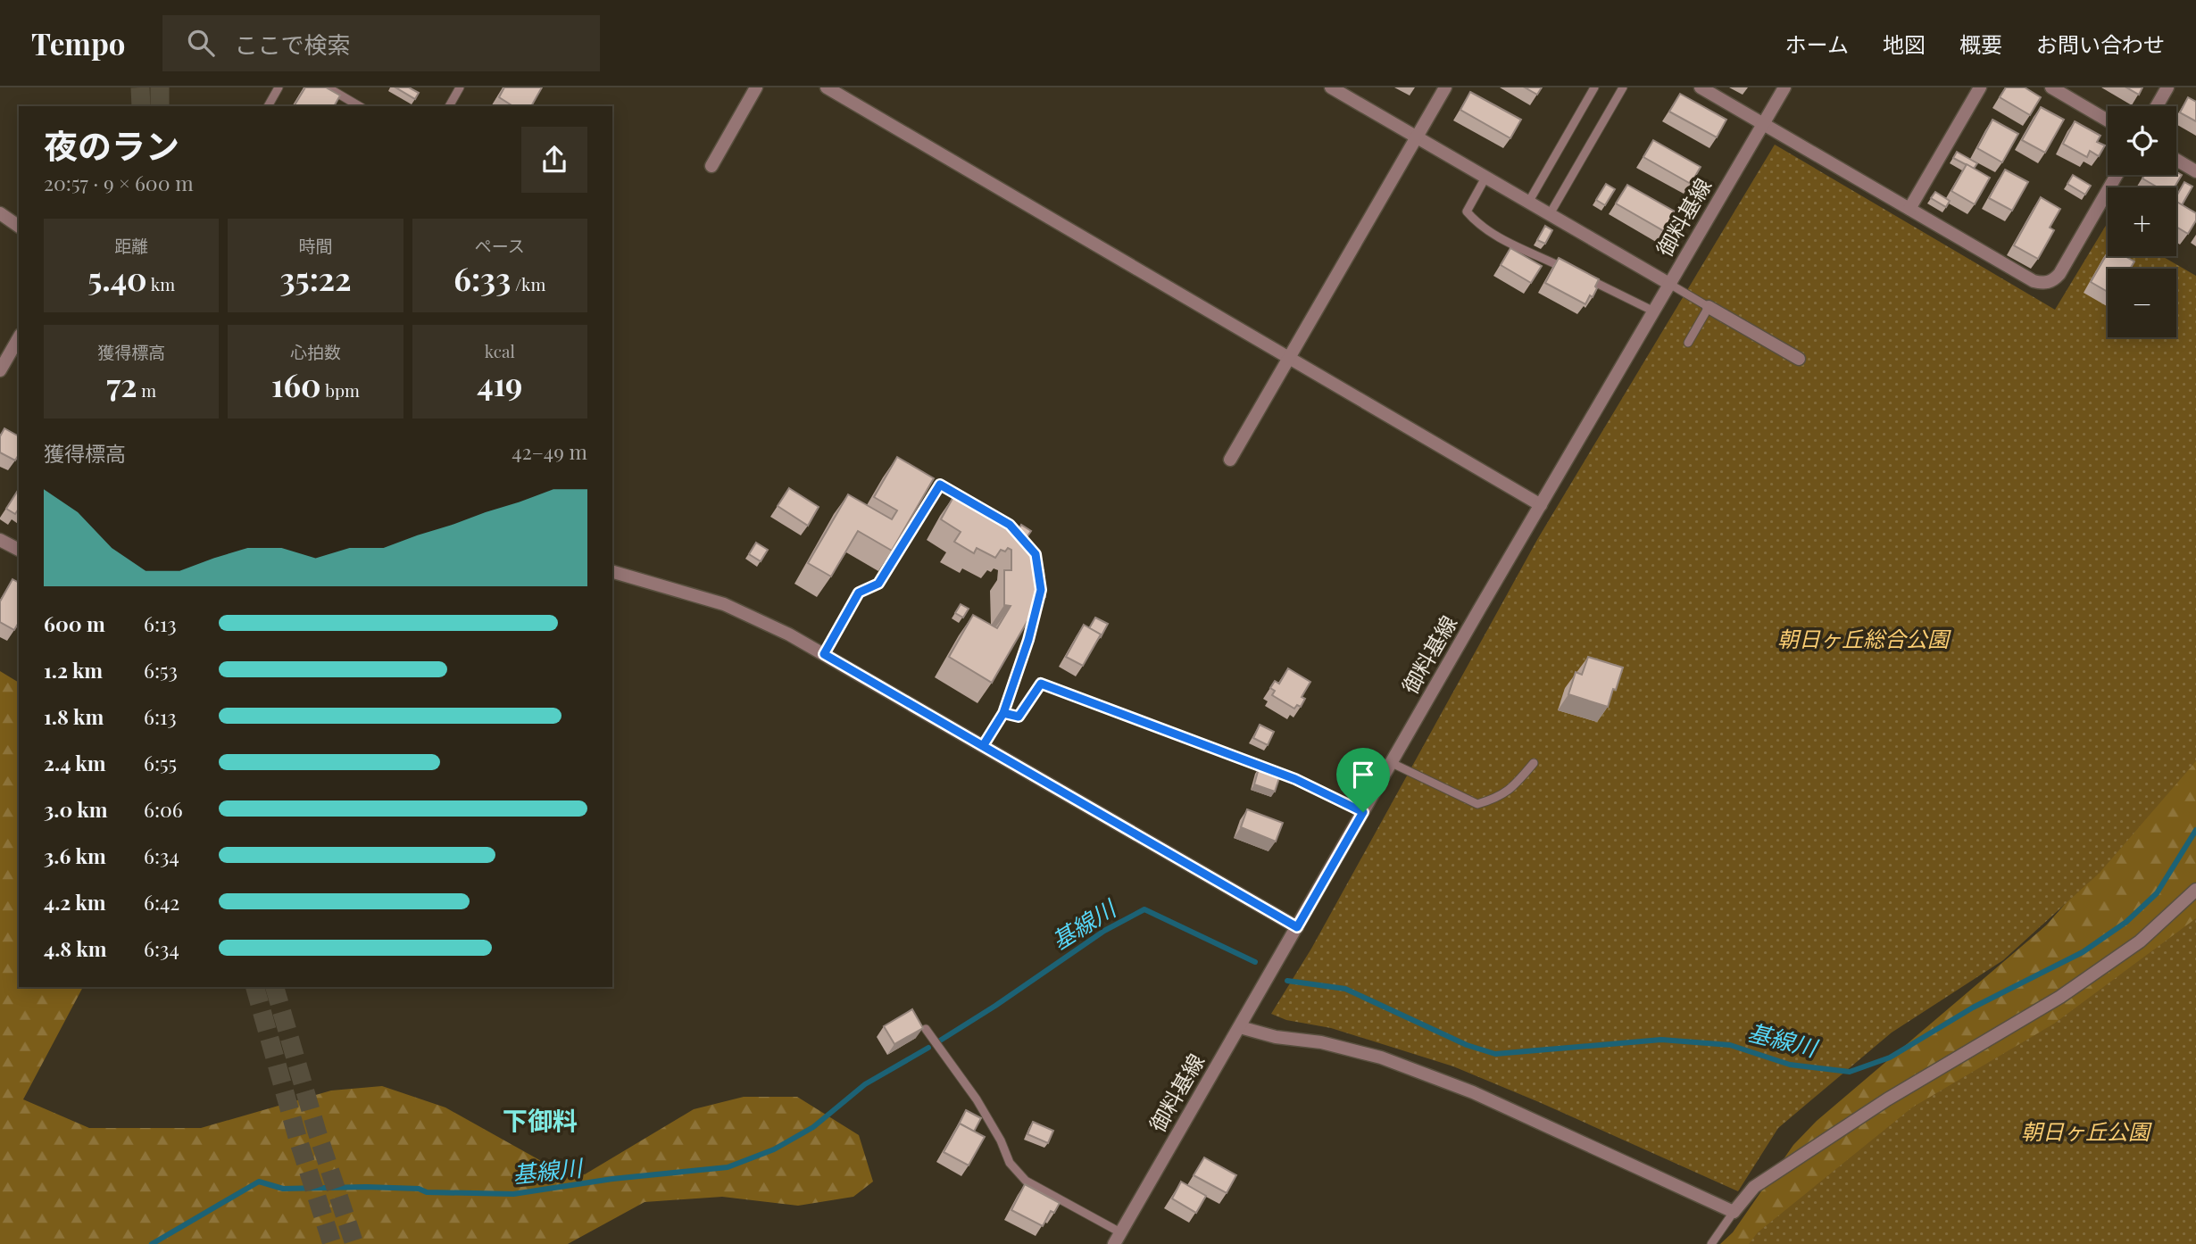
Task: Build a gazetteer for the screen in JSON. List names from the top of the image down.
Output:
{
  "streets": {
    "street": ["御料基線"]
  },
  "districts": ["下御料"],
  "water": ["基線川"],
  "parks": ["朝日ヶ丘総合公園", "朝日ヶ丘公園"],
  "page": {
    "header": "Tempo",
    "search": "ここで検索",
    "nav": [
      "ホーム",
      "地図",
      "概要",
      "お問い合わせ"
    ],
    "map_buttons": ["+", "−"],
    "heading": ["夜のラン", "20:57 · 9 × 600 m"],
    "stats": [
      ["距離", "5.40 km"],
      ["時間", "35:22"],
      ["ペース", "6:33 /km"],
      ["獲得標高", "72 m"],
      ["心拍数", "160 bpm"],
      ["kcal", "419"]
    ],
    "chart": ["獲得標高", "42–49 m"],
    "list": [
      {
        "name": "600 m",
        "note": "6:13"
      },
      {
        "name": "1.2 km",
        "note": "6:53"
      },
      {
        "name": "1.8 km",
        "note": "6:13"
      },
      {
        "name": "2.4 km",
        "note": "6:55"
      },
      {
        "name": "3.0 km",
        "note": "6:06"
      },
      {
        "name": "3.6 km",
        "note": "6:34"
      },
      {
        "name": "4.2 km",
        "note": "6:42"
      },
      {
        "name": "4.8 km",
        "note": "6:34"
      }
    ]
  }
}
